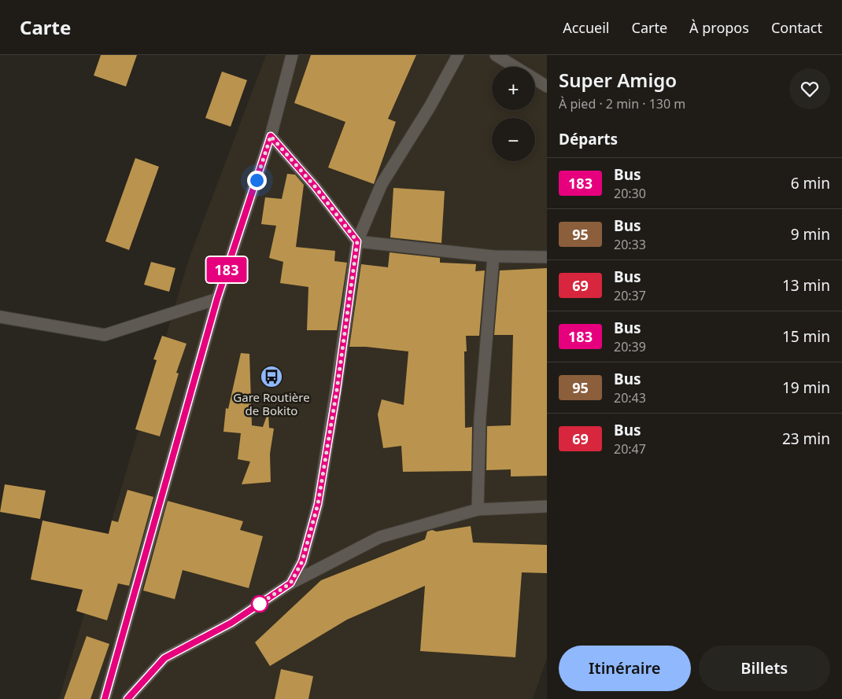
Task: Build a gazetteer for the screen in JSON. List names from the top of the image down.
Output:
{
  "places": {
    "bus stop": ["Gare Routière de Bokito"]
  },
  "lines": ["bus line 183"],
  "page": {
    "header": "Carte",
    "nav": [
      "Accueil",
      "Carte",
      "À propos",
      "Contact"
    ],
    "on_map": "183",
    "heading": [
      ["Super Amigo", "À pied · 2 min · 130 m"],
      "Départs"
    ],
    "map_buttons": ["+", "−"],
    "list": [
      {
        "mark": "183",
        "name": "Bus",
        "note": "20:30",
        "value": "6 min"
      },
      {
        "mark": "95",
        "name": "Bus",
        "note": "20:33",
        "value": "9 min"
      },
      {
        "mark": "69",
        "name": "Bus",
        "note": "20:37",
        "value": "13 min"
      },
      {
        "mark": "183",
        "name": "Bus",
        "note": "20:39",
        "value": "15 min"
      },
      {
        "mark": "95",
        "name": "Bus",
        "note": "20:43",
        "value": "19 min"
      },
      {
        "mark": "69",
        "name": "Bus",
        "note": "20:47",
        "value": "23 min"
      }
    ],
    "buttons": ["Itinéraire", "Billets"]
  }
}
